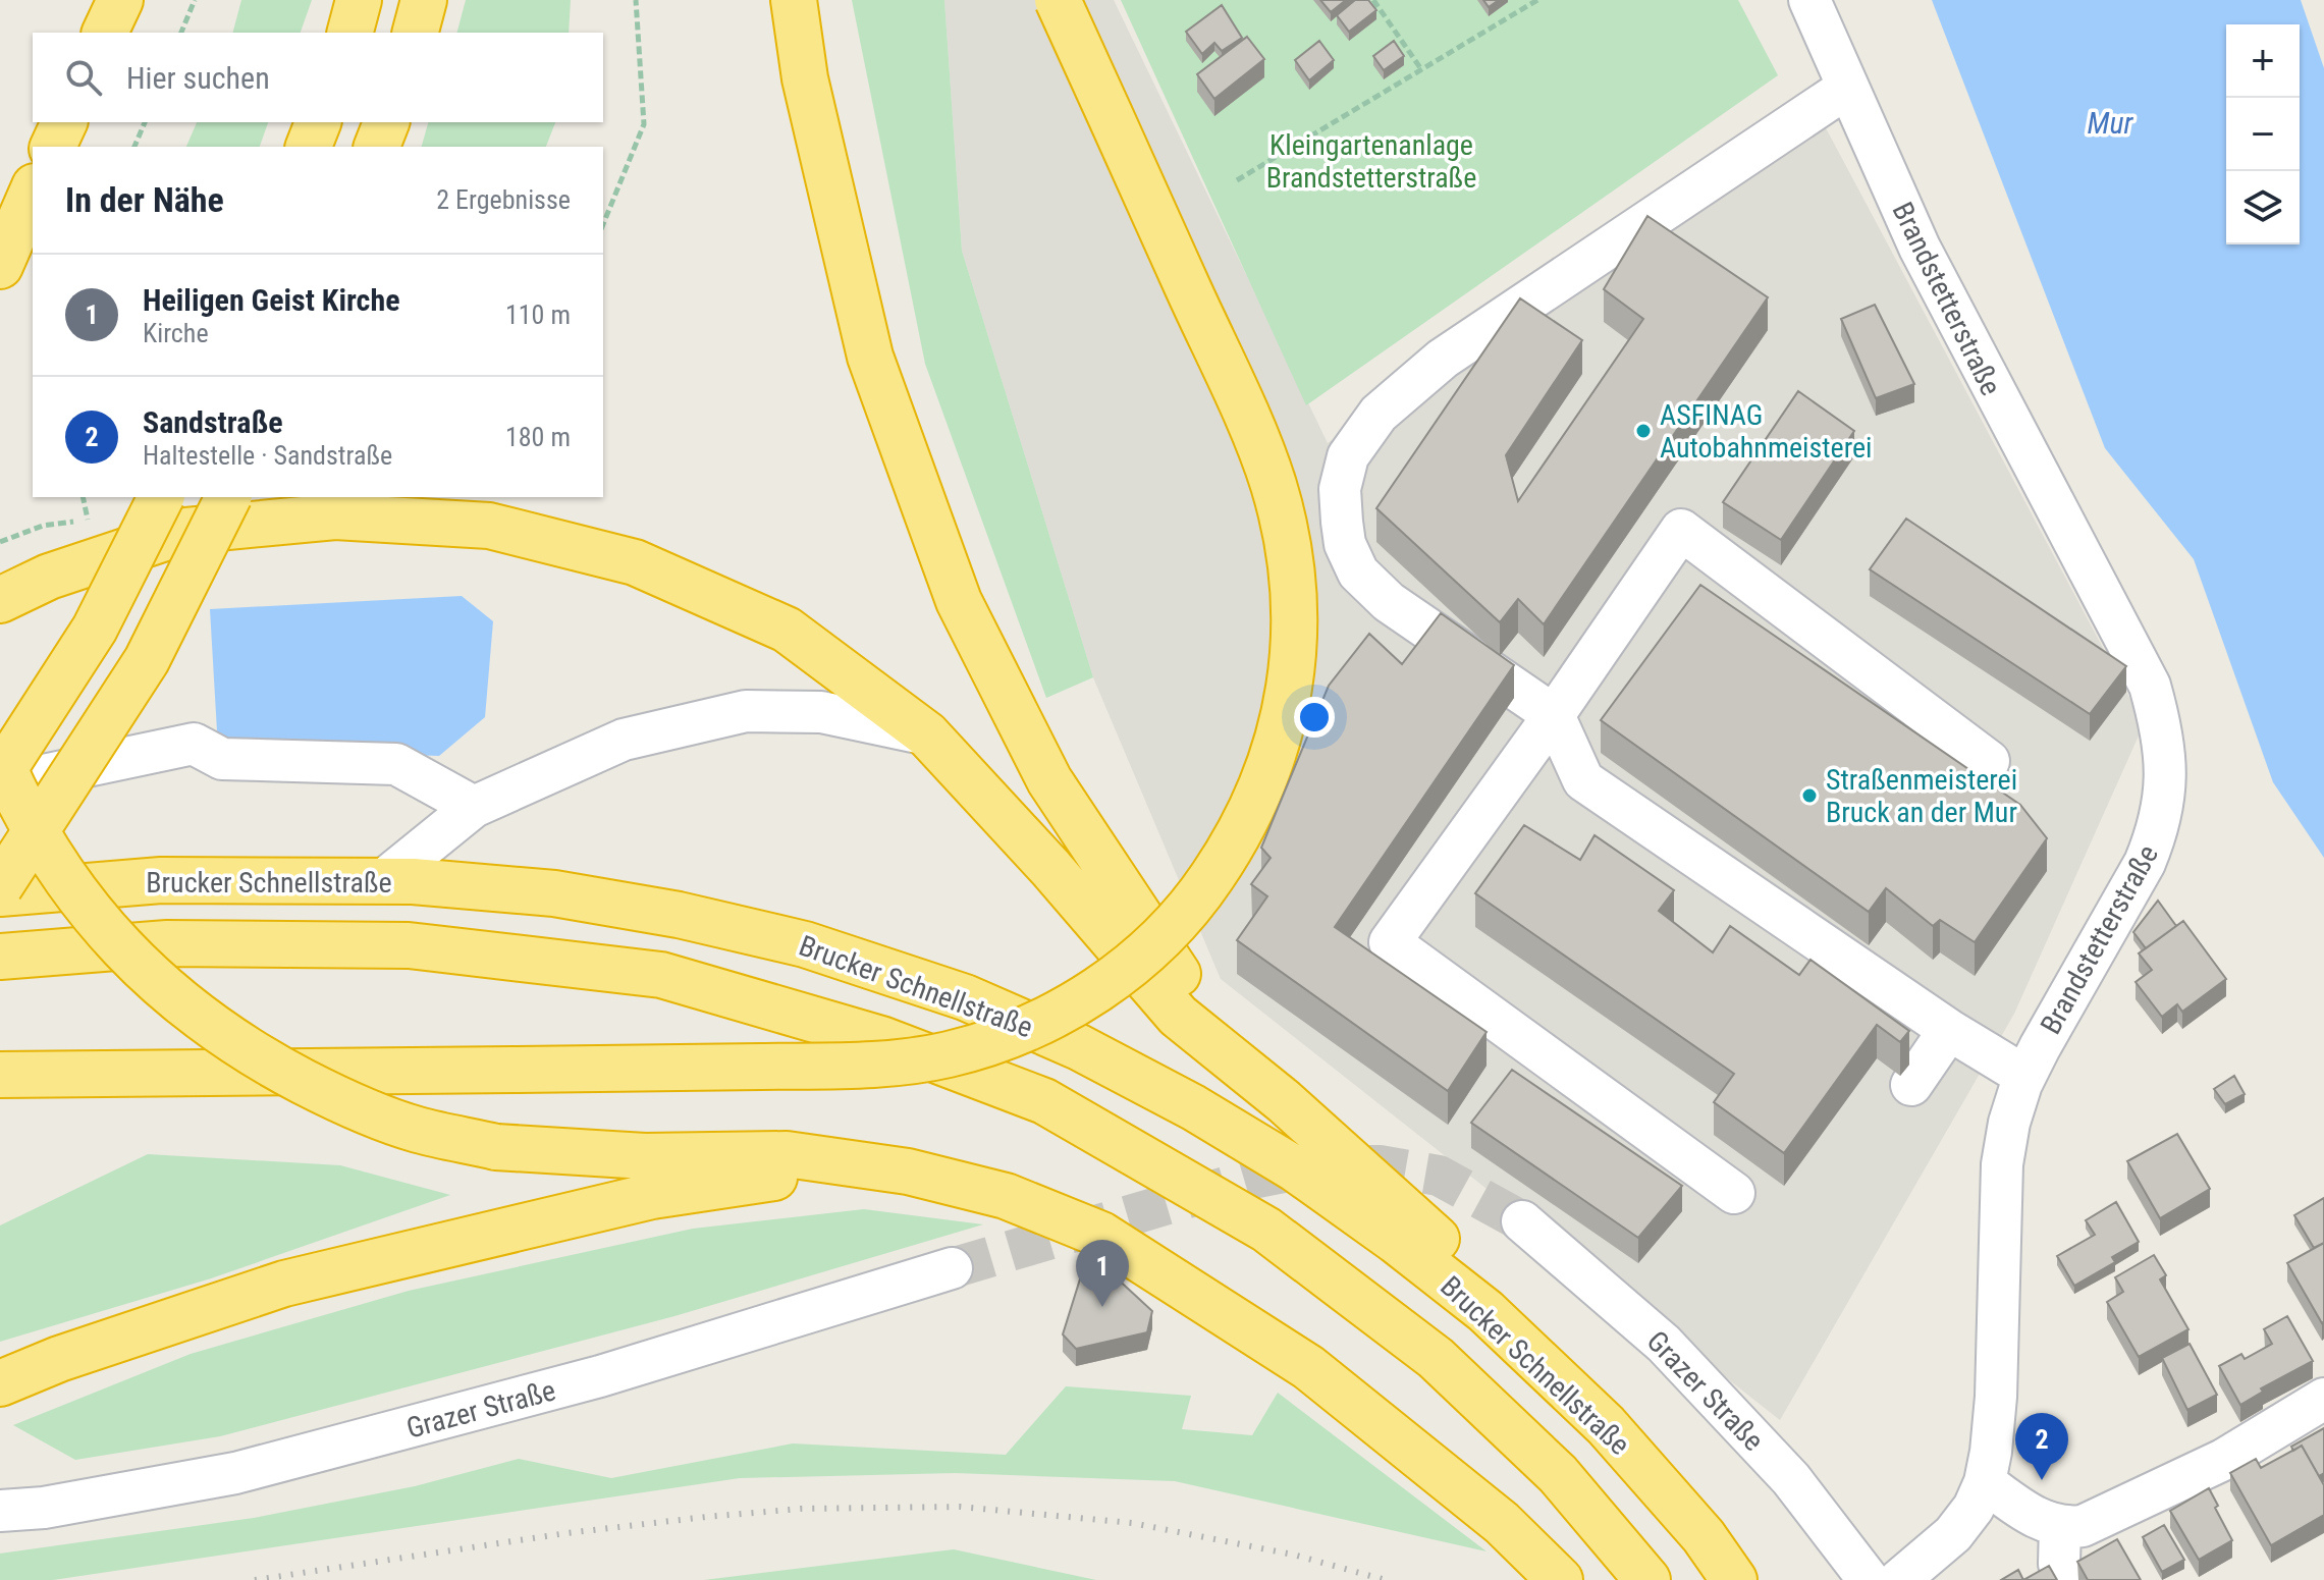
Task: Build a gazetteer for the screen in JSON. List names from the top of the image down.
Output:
{
  "streets": {
    "highway": ["Brucker Schnellstraße"],
    "street": ["Brandstetterstraße", "Grazer Straße"]
  },
  "water": ["Mur"],
  "parks": ["Kleingartenanlage Brandstetterstraße"],
  "places": ["ASFINAG Autobahnmeisterei", "Straßenmeisterei Bruck an der Mur"],
  "page": {
    "map_buttons": ["+", "−"],
    "search": "Hier suchen",
    "heading": ["In der Nähe", "2 Ergebnisse"],
    "list": [
      {
        "mark": "1",
        "name": "Heiligen Geist Kirche",
        "note": "Kirche",
        "value": "110 m"
      },
      {
        "mark": "2",
        "name": "Sandstraße",
        "note": "Haltestelle · Sandstraße",
        "value": "180 m"
      }
    ],
    "pins": ["1", "2"]
  }
}
